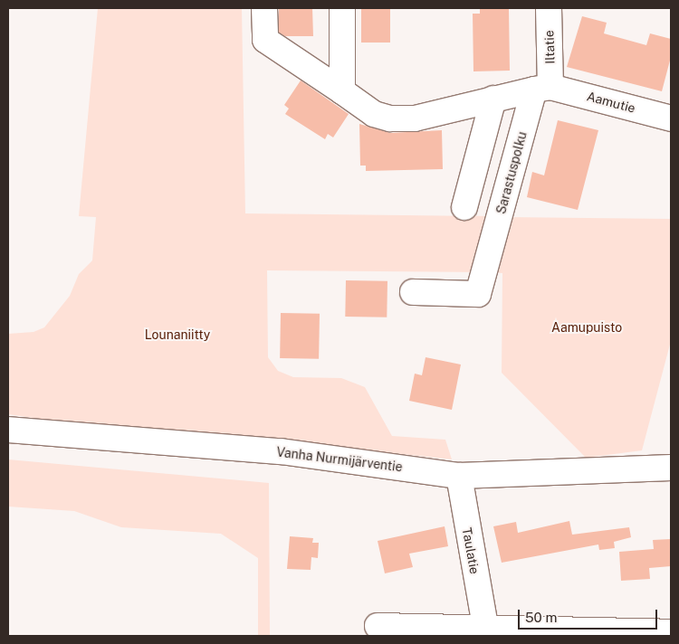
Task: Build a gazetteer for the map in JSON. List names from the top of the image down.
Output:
{
  "streets": {
    "street": [
      "Iltatie",
      "Aamutie",
      "Sarastuspolku",
      "Vanha Nurmijärventie",
      "Taulatie"
    ]
  },
  "crossings": [
    ["Iltatie", "Aamutie"],
    ["Iltatie", "Sarastuspolku"],
    ["Aamutie", "Sarastuspolku"],
    ["Vanha Nurmijärventie", "Taulatie"]
  ],
  "parks": ["Aamupuisto", "Lounaniitty"],
  "scale_bar": "50 m"
}
